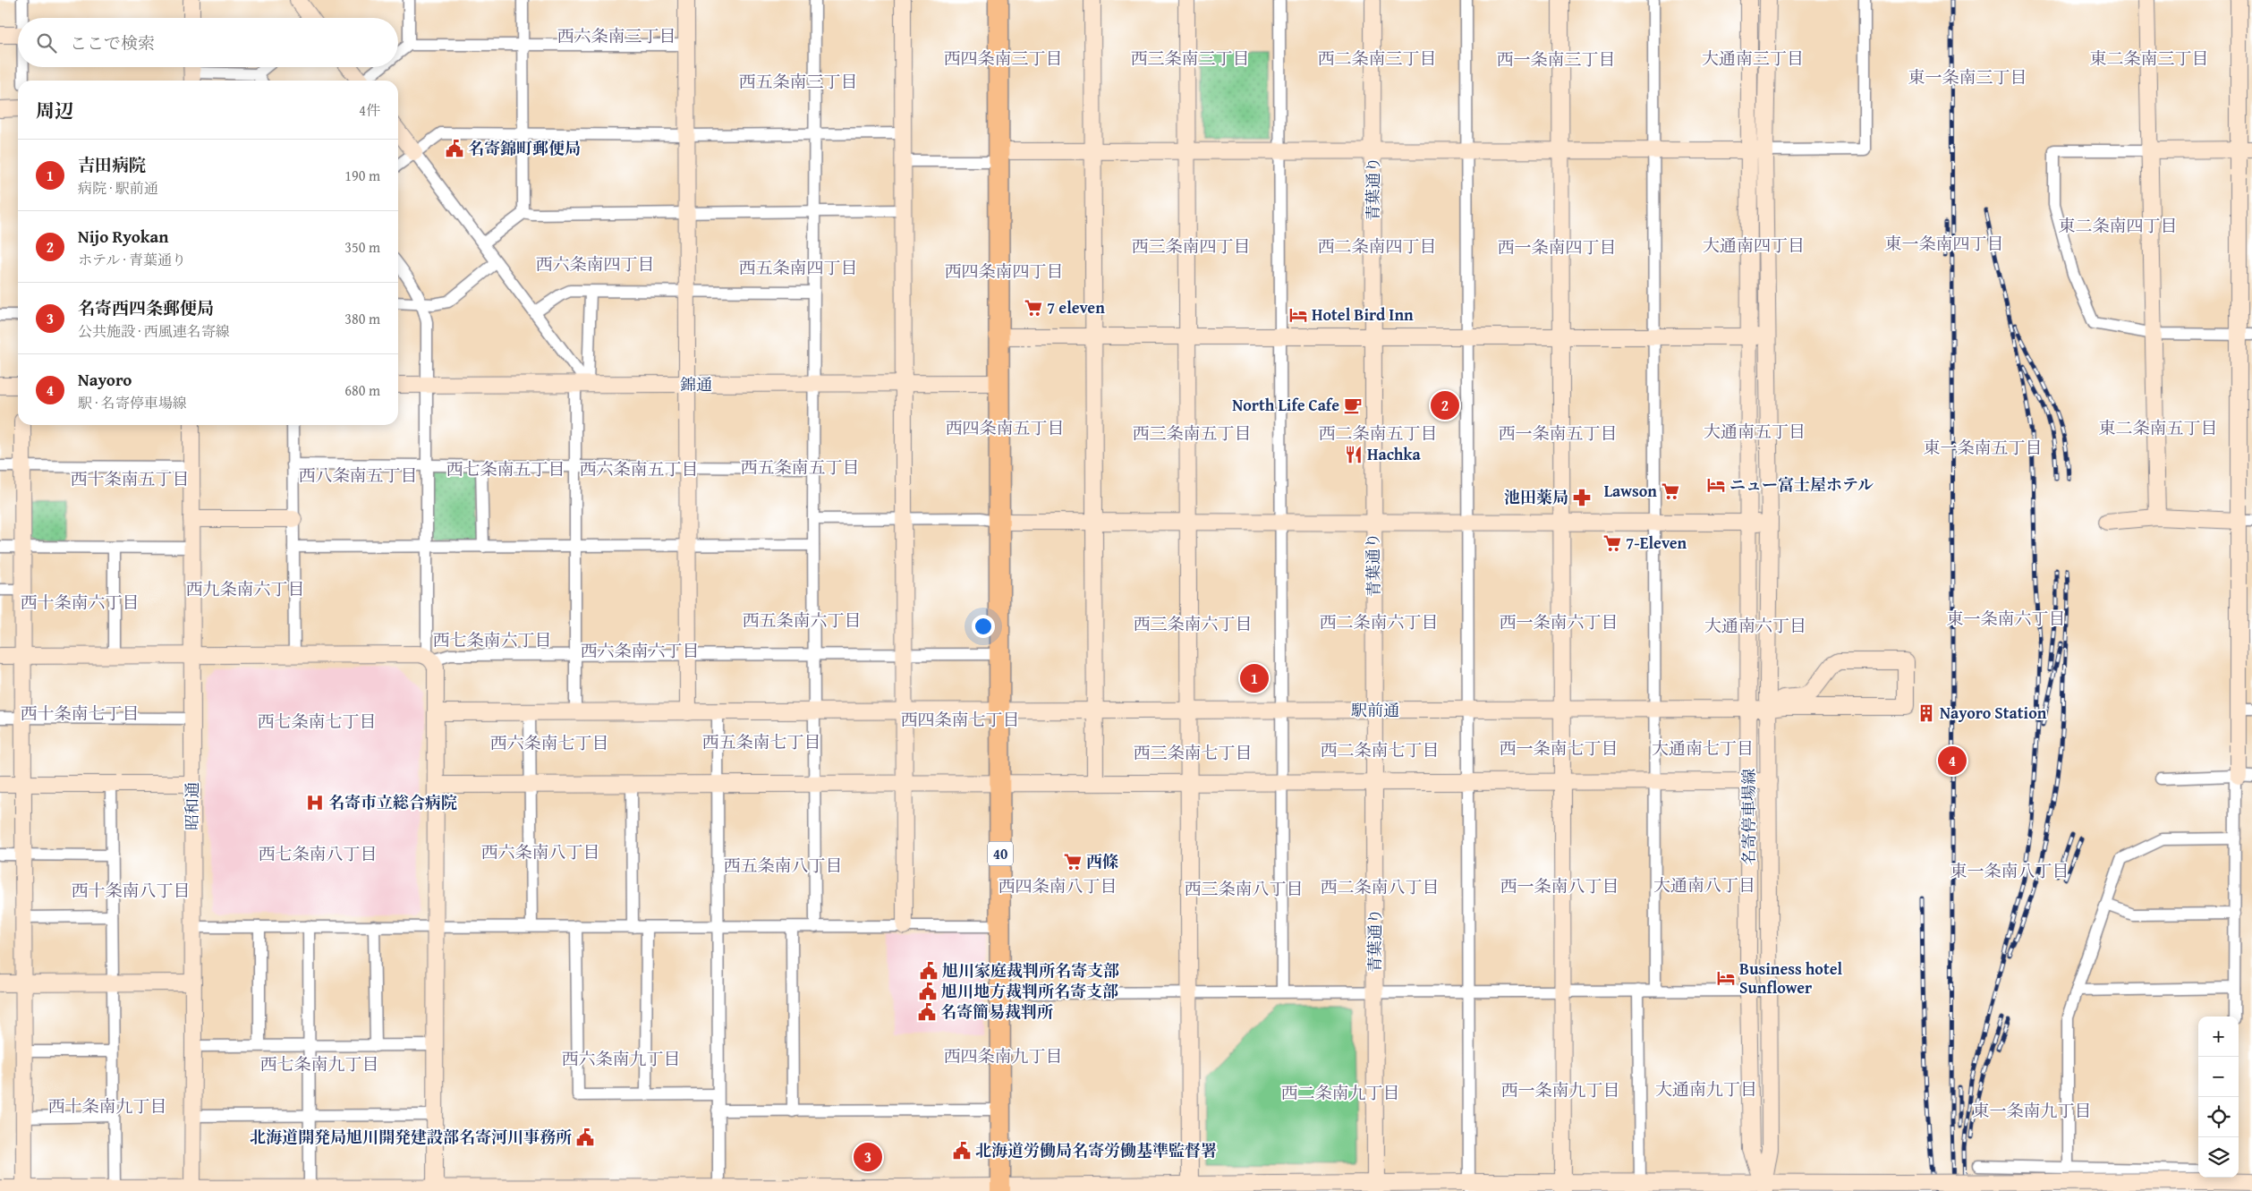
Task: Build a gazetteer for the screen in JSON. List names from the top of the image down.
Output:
{
  "streets": {
    "highway": ["40"],
    "street": [
      "青葉通り",
      "錦通",
      "駅前通",
      "昭和通",
      "名寄停車場線"
    ]
  },
  "crossings": [
    ["青葉通り", "駅前通"],
    ["錦通", "40"],
    ["駅前通", "名寄停車場線"],
    ["駅前通", "40"]
  ],
  "districts": [
    "西六条南三丁目",
    "西四条南三丁目",
    "西三条南三丁目",
    "西二条南三丁目",
    "大通南三丁目",
    "東二条南三丁目",
    "西一条南三丁目",
    "東一条南三丁目",
    "西五条南三丁目",
    "東二条南四丁目",
    "東一条南四丁目",
    "大通南四丁目",
    "西三条南四丁目",
    "西二条南四丁目",
    "西一条南四丁目",
    "西六条南四丁目",
    "西五条南四丁目",
    "西四条南四丁目",
    "西四条南五丁目",
    "東二条南五丁目",
    "大通南五丁目",
    "西三条南五丁目",
    "西二条南五丁目",
    "西一条南五丁目",
    "東一条南五丁目",
    "西五条南五丁目",
    "西七条南五丁目",
    "西六条南五丁目",
    "西八条南五丁目",
    "西十条南五丁目",
    "西九条南六丁目",
    "西十条南六丁目",
    "東一条南六丁目",
    "西五条南六丁目",
    "西二条南六丁目",
    "西一条南六丁目",
    "西三条南六丁目",
    "大通南六丁目",
    "西七条南六丁目",
    "西六条南六丁目",
    "西十条南七丁目",
    "西四条南七丁目",
    "西七条南七丁目",
    "西五条南七丁目",
    "西六条南七丁目",
    "西一条南七丁目",
    "大通南七丁目",
    "西二条南七丁目",
    "西三条南七丁目",
    "西六条南八丁目",
    "西七条南八丁目",
    "西五条南八丁目",
    "東一条南八丁目",
    "大通南八丁目",
    "西四条南八丁目",
    "西一条南八丁目",
    "西二条南八丁目",
    "西三条南八丁目",
    "西十条南八丁目",
    "西四条南九丁目",
    "西六条南九丁目",
    "西七条南九丁目",
    "大通南九丁目",
    "西一条南九丁目",
    "西二条南九丁目",
    "西十条南九丁目",
    "東一条南九丁目"
  ],
  "places": {
    "public building": [
      "名寄錦町郵便局",
      "旭川家庭裁判所名寄支部",
      "旭川地方裁判所名寄支部",
      "名寄簡易裁判所",
      "北海道開発局旭川開発建設部名寄河川事務所",
      "北海道労働局名寄労働基準監督署"
    ],
    "supermarket": [
      "7 eleven",
      "Lawson",
      "7-Eleven",
      "西條"
    ],
    "hotel": ["Hotel Bird Inn", "ニュー富士屋ホテル", "Business hotel Sunflower"],
    "cafe": ["North Life Cafe"],
    "restaurant": ["Hachka"],
    "pharmacy": ["池田薬局"],
    "building": ["Nayoro Station"],
    "hospital": ["名寄市立総合病院"]
  },
  "page": {
    "search": "ここで検索",
    "heading": ["周辺", "4件"],
    "list": [
      {
        "mark": "1",
        "name": "吉田病院",
        "note": "病院 · 駅前通",
        "value": "190 m"
      },
      {
        "mark": "2",
        "name": "Nijo Ryokan",
        "note": "ホテル · 青葉通り",
        "value": "350 m"
      },
      {
        "mark": "3",
        "name": "名寄西四条郵便局",
        "note": "公共施設 · 西風連名寄線",
        "value": "380 m"
      },
      {
        "mark": "4",
        "name": "Nayoro",
        "note": "駅 · 名寄停車場線",
        "value": "680 m"
      }
    ],
    "pins": [
      "2",
      "1",
      "4",
      "3"
    ],
    "map_buttons": ["+", "−"]
  }
}
